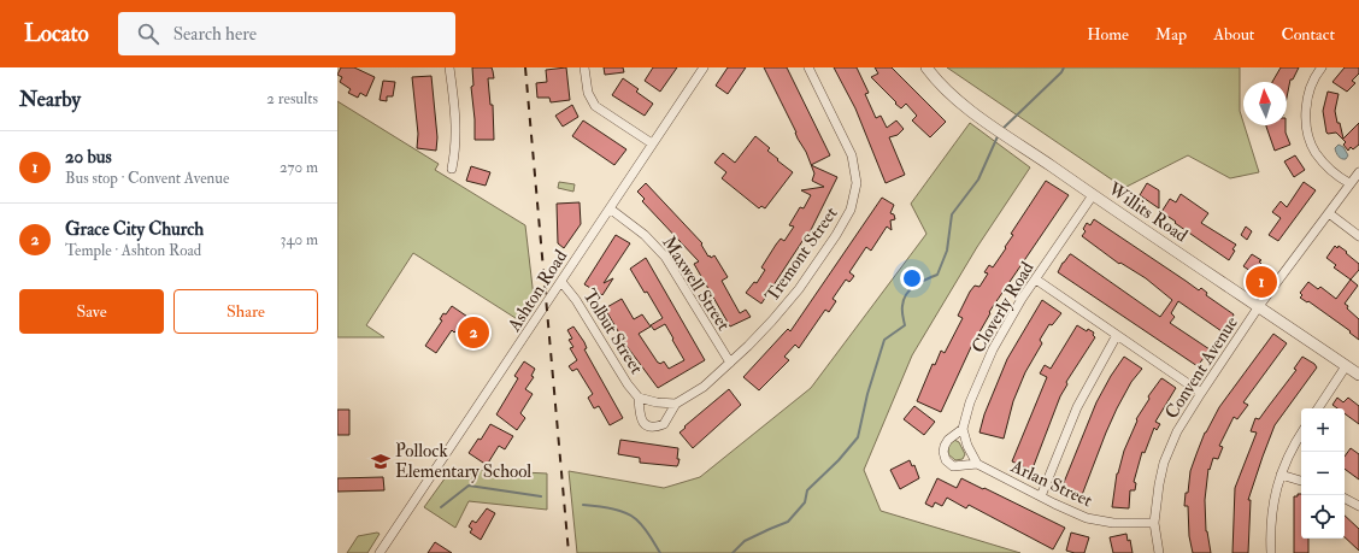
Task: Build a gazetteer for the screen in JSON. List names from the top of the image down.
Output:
{
  "streets": {
    "street": [
      "Willits Road",
      "Tremont Street",
      "Maxwell Street",
      "Ashton Road",
      "Cloverly Road",
      "Tolbut Street",
      "Convent Avenue",
      "Arlan Street"
    ]
  },
  "crossings": [
    ["Willits Road", "Cloverly Road"],
    ["Willits Road", "Convent Avenue"],
    ["Tremont Street", "Maxwell Street"],
    ["Tremont Street", "Tolbut Street"],
    ["Maxwell Street", "Ashton Road"],
    ["Maxwell Street", "Tolbut Street"],
    ["Ashton Road", "Tolbut Street"],
    ["Convent Avenue", "Arlan Street"]
  ],
  "places": {
    "school or university": ["Pollock Elementary School"]
  },
  "north": "top",
  "page": {
    "header": "Locato",
    "search": "Search here",
    "nav": [
      "Home",
      "Map",
      "About",
      "Contact"
    ],
    "heading": ["Nearby", "2 results"],
    "list": [
      {
        "mark": "1",
        "name": "20 bus",
        "note": "Bus stop · Convent Avenue",
        "value": "270 m"
      },
      {
        "mark": "2",
        "name": "Grace City Church",
        "note": "Temple · Ashton Road",
        "value": "340 m"
      }
    ],
    "pins": ["1", "2"],
    "buttons": ["Save", "Share"],
    "map_buttons": ["+", "−"]
  }
}
